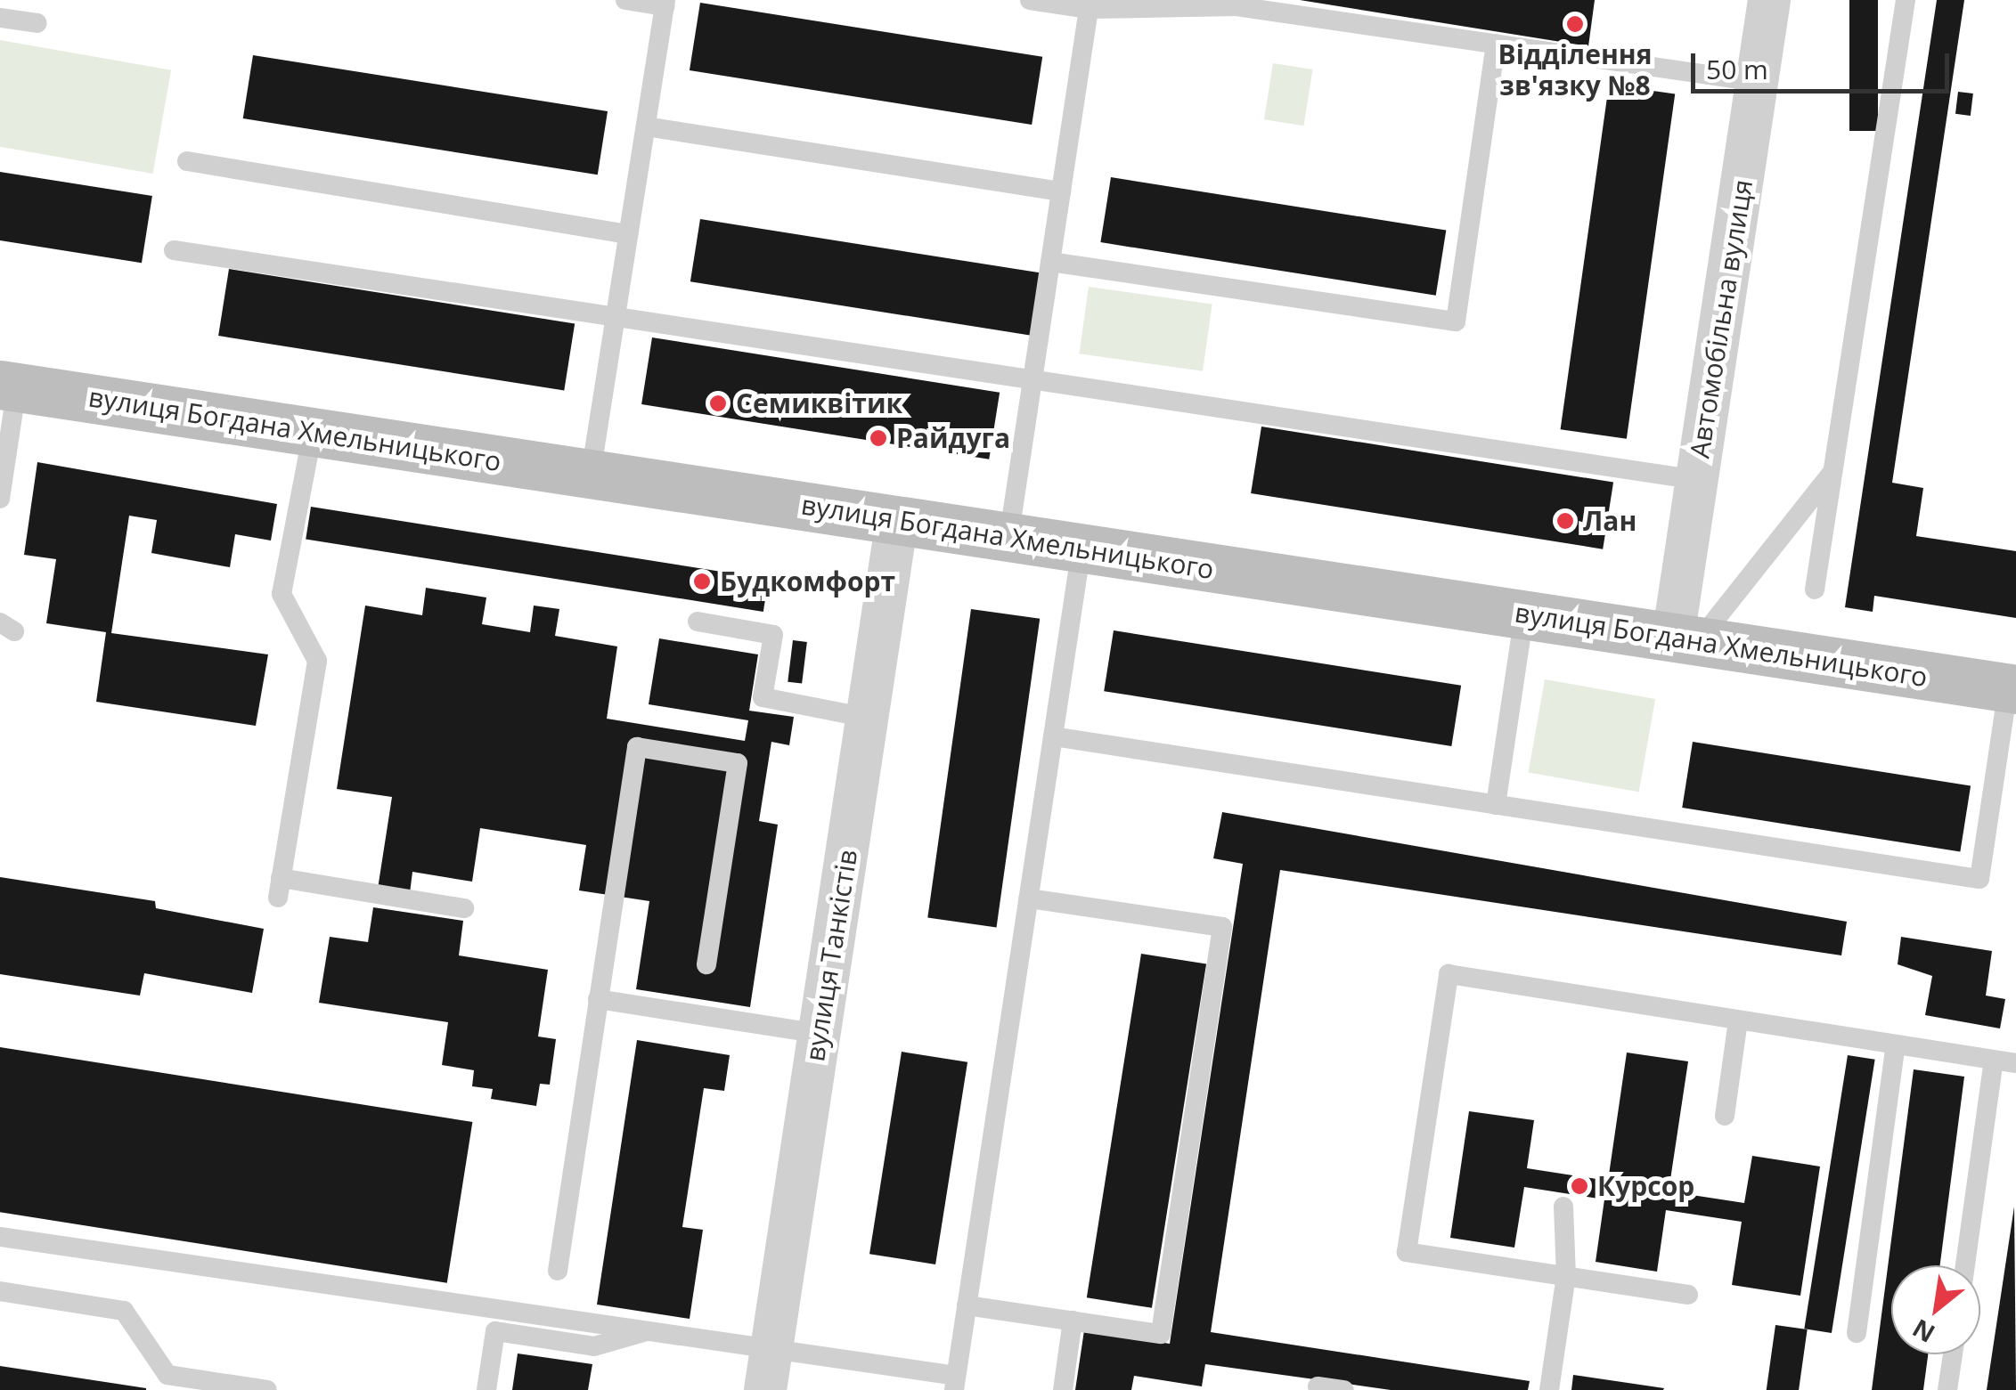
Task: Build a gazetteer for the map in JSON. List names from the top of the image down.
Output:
{
  "streets": {
    "street": ["Автомобільна вулиця", "вулиця Богдана Хмельницького", "вулиця Танкістів"]
  },
  "crossings": [
    ["Автомобільна вулиця", "вулиця Богдана Хмельницького"],
    ["вулиця Богдана Хмельницького", "вулиця Танкістів"]
  ],
  "places": [
    "Відділення зв'язку №8",
    "Семиквітик",
    "Райдуга",
    "Лан",
    "Будкомфорт",
    "Курсор"
  ],
  "scale_bar": "50 m",
  "north": "bottom left"
}
